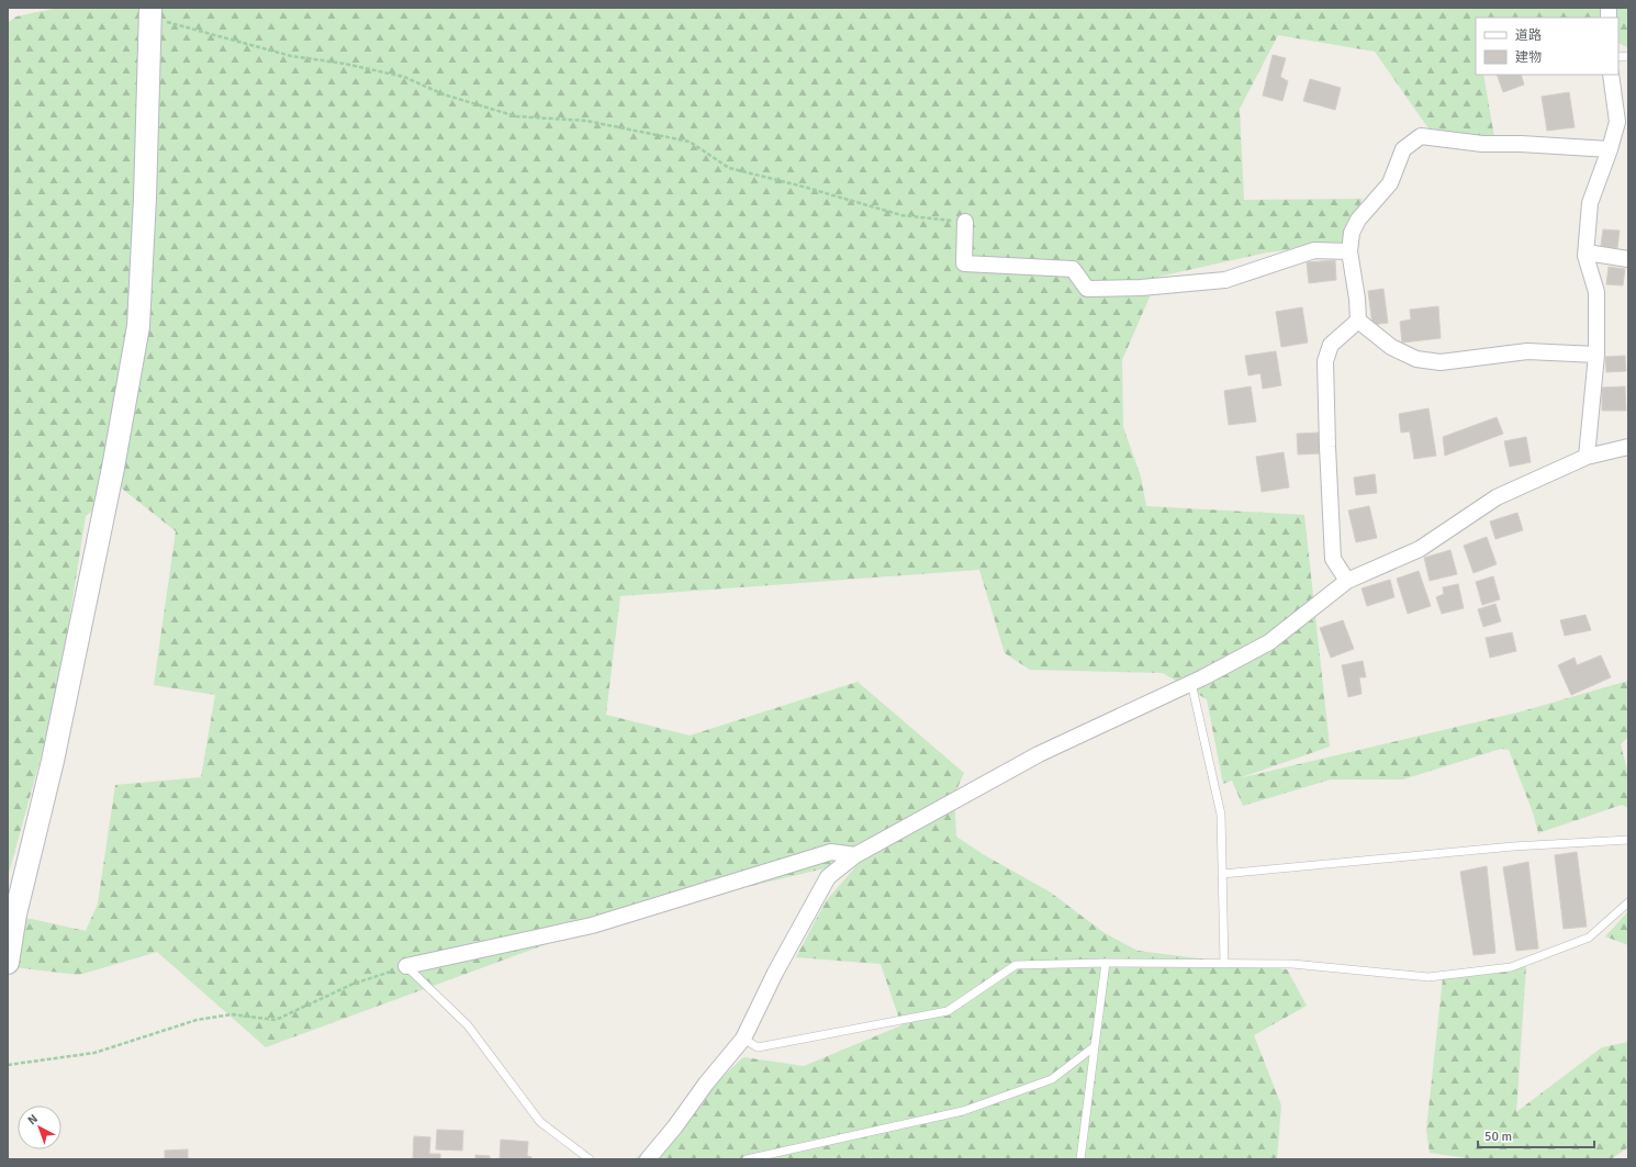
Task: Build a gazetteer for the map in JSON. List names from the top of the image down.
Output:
{
  "legend": ["道路", "建物"],
  "scale_bar": "50 m",
  "north": "top left"
}
